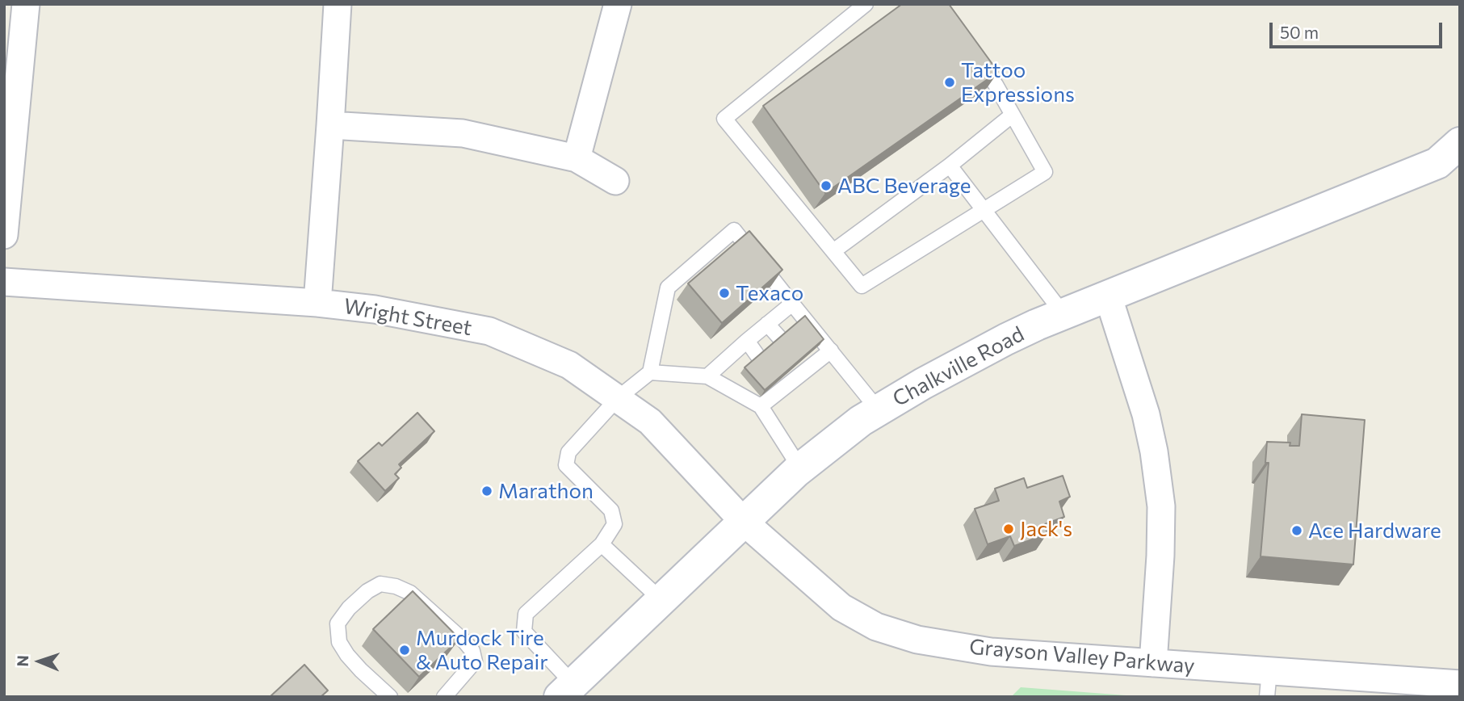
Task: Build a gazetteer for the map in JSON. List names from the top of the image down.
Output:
{
  "streets": {
    "main road": ["Chalkville Road"],
    "street": ["Wright Street", "Grayson Valley Parkway"]
  },
  "crossings": [
    ["Wright Street", "Chalkville Road"],
    ["Wright Street", "Grayson Valley Parkway"],
    ["Chalkville Road", "Grayson Valley Parkway"]
  ],
  "places": [
    "Tattoo Expressions",
    "ABC Beverage",
    "Texaco",
    "Marathon",
    "Jack's",
    "Ace Hardware",
    "Murdock Tire & Auto Repair"
  ],
  "scale_bar": "50 m",
  "north": "left"
}
